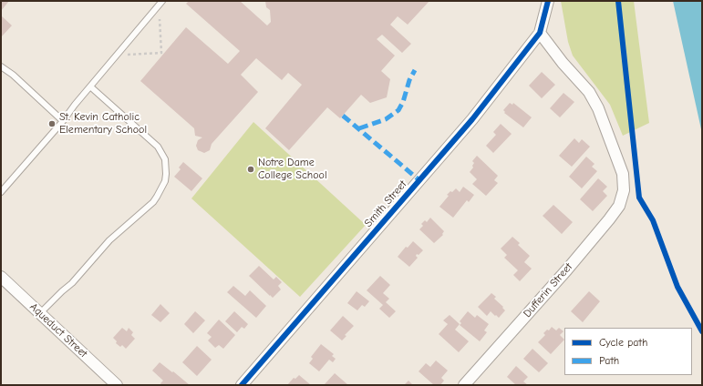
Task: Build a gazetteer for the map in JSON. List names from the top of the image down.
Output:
{
  "streets": {
    "street": ["Smith Street", "Dufferin Street", "Aqueduct Street"]
  },
  "crossings": [
    ["Smith Street", "Dufferin Street"]
  ],
  "places": ["St. Kevin Catholic Elementary School", "Notre Dame College School"],
  "legend": ["Cycle path", "Path"]
}
